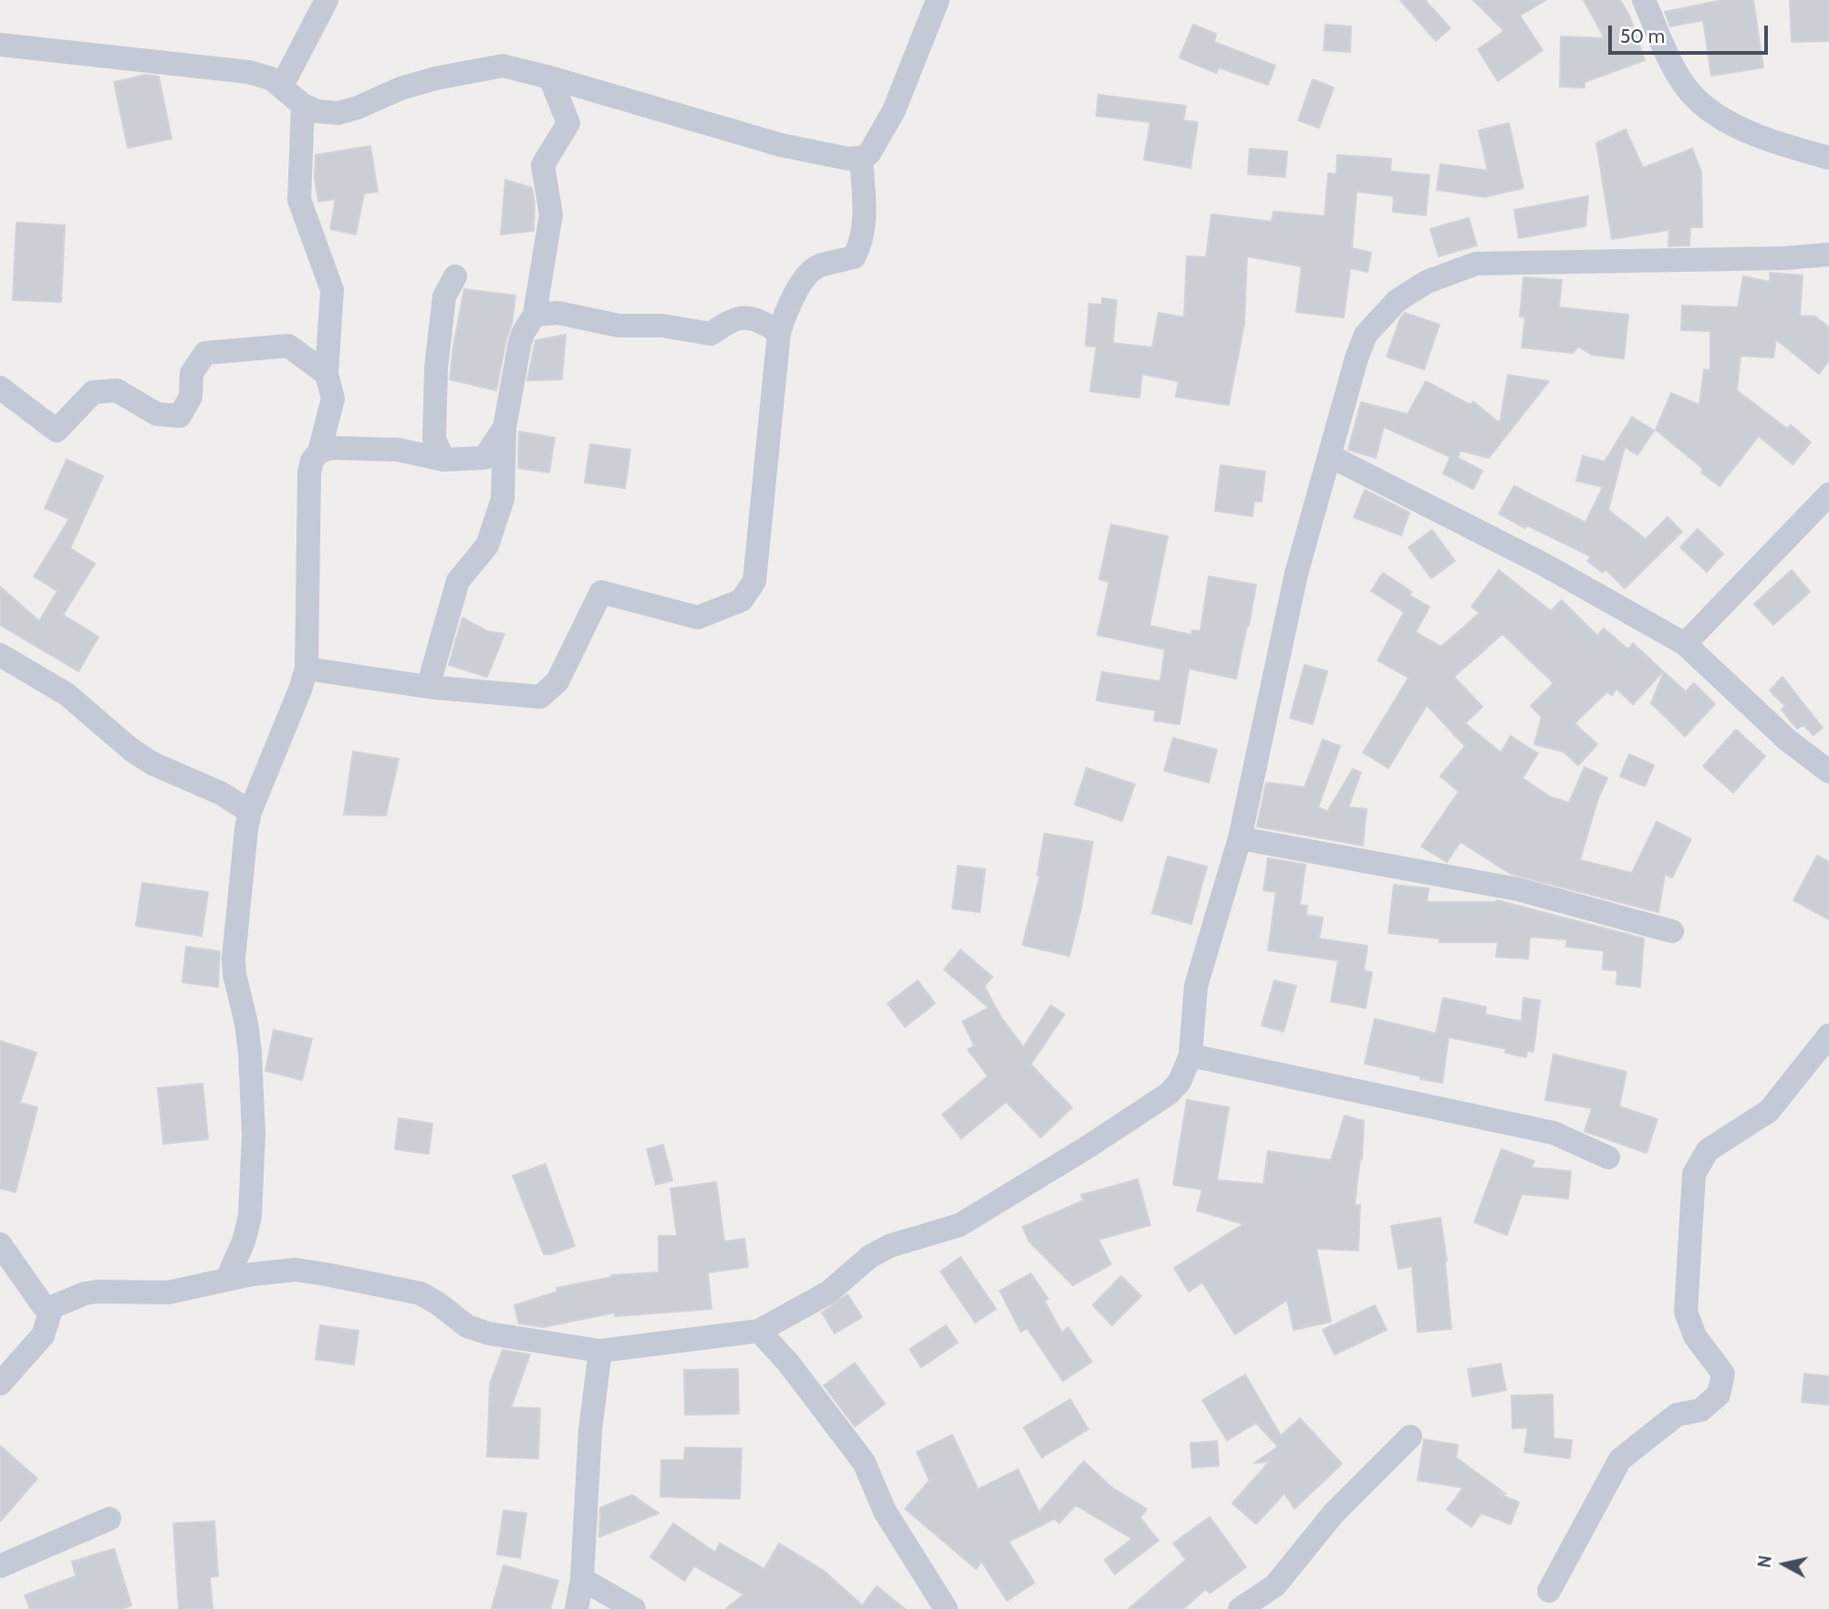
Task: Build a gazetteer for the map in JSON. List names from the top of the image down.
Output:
{
  "scale_bar": "50 m",
  "north": "left"
}
